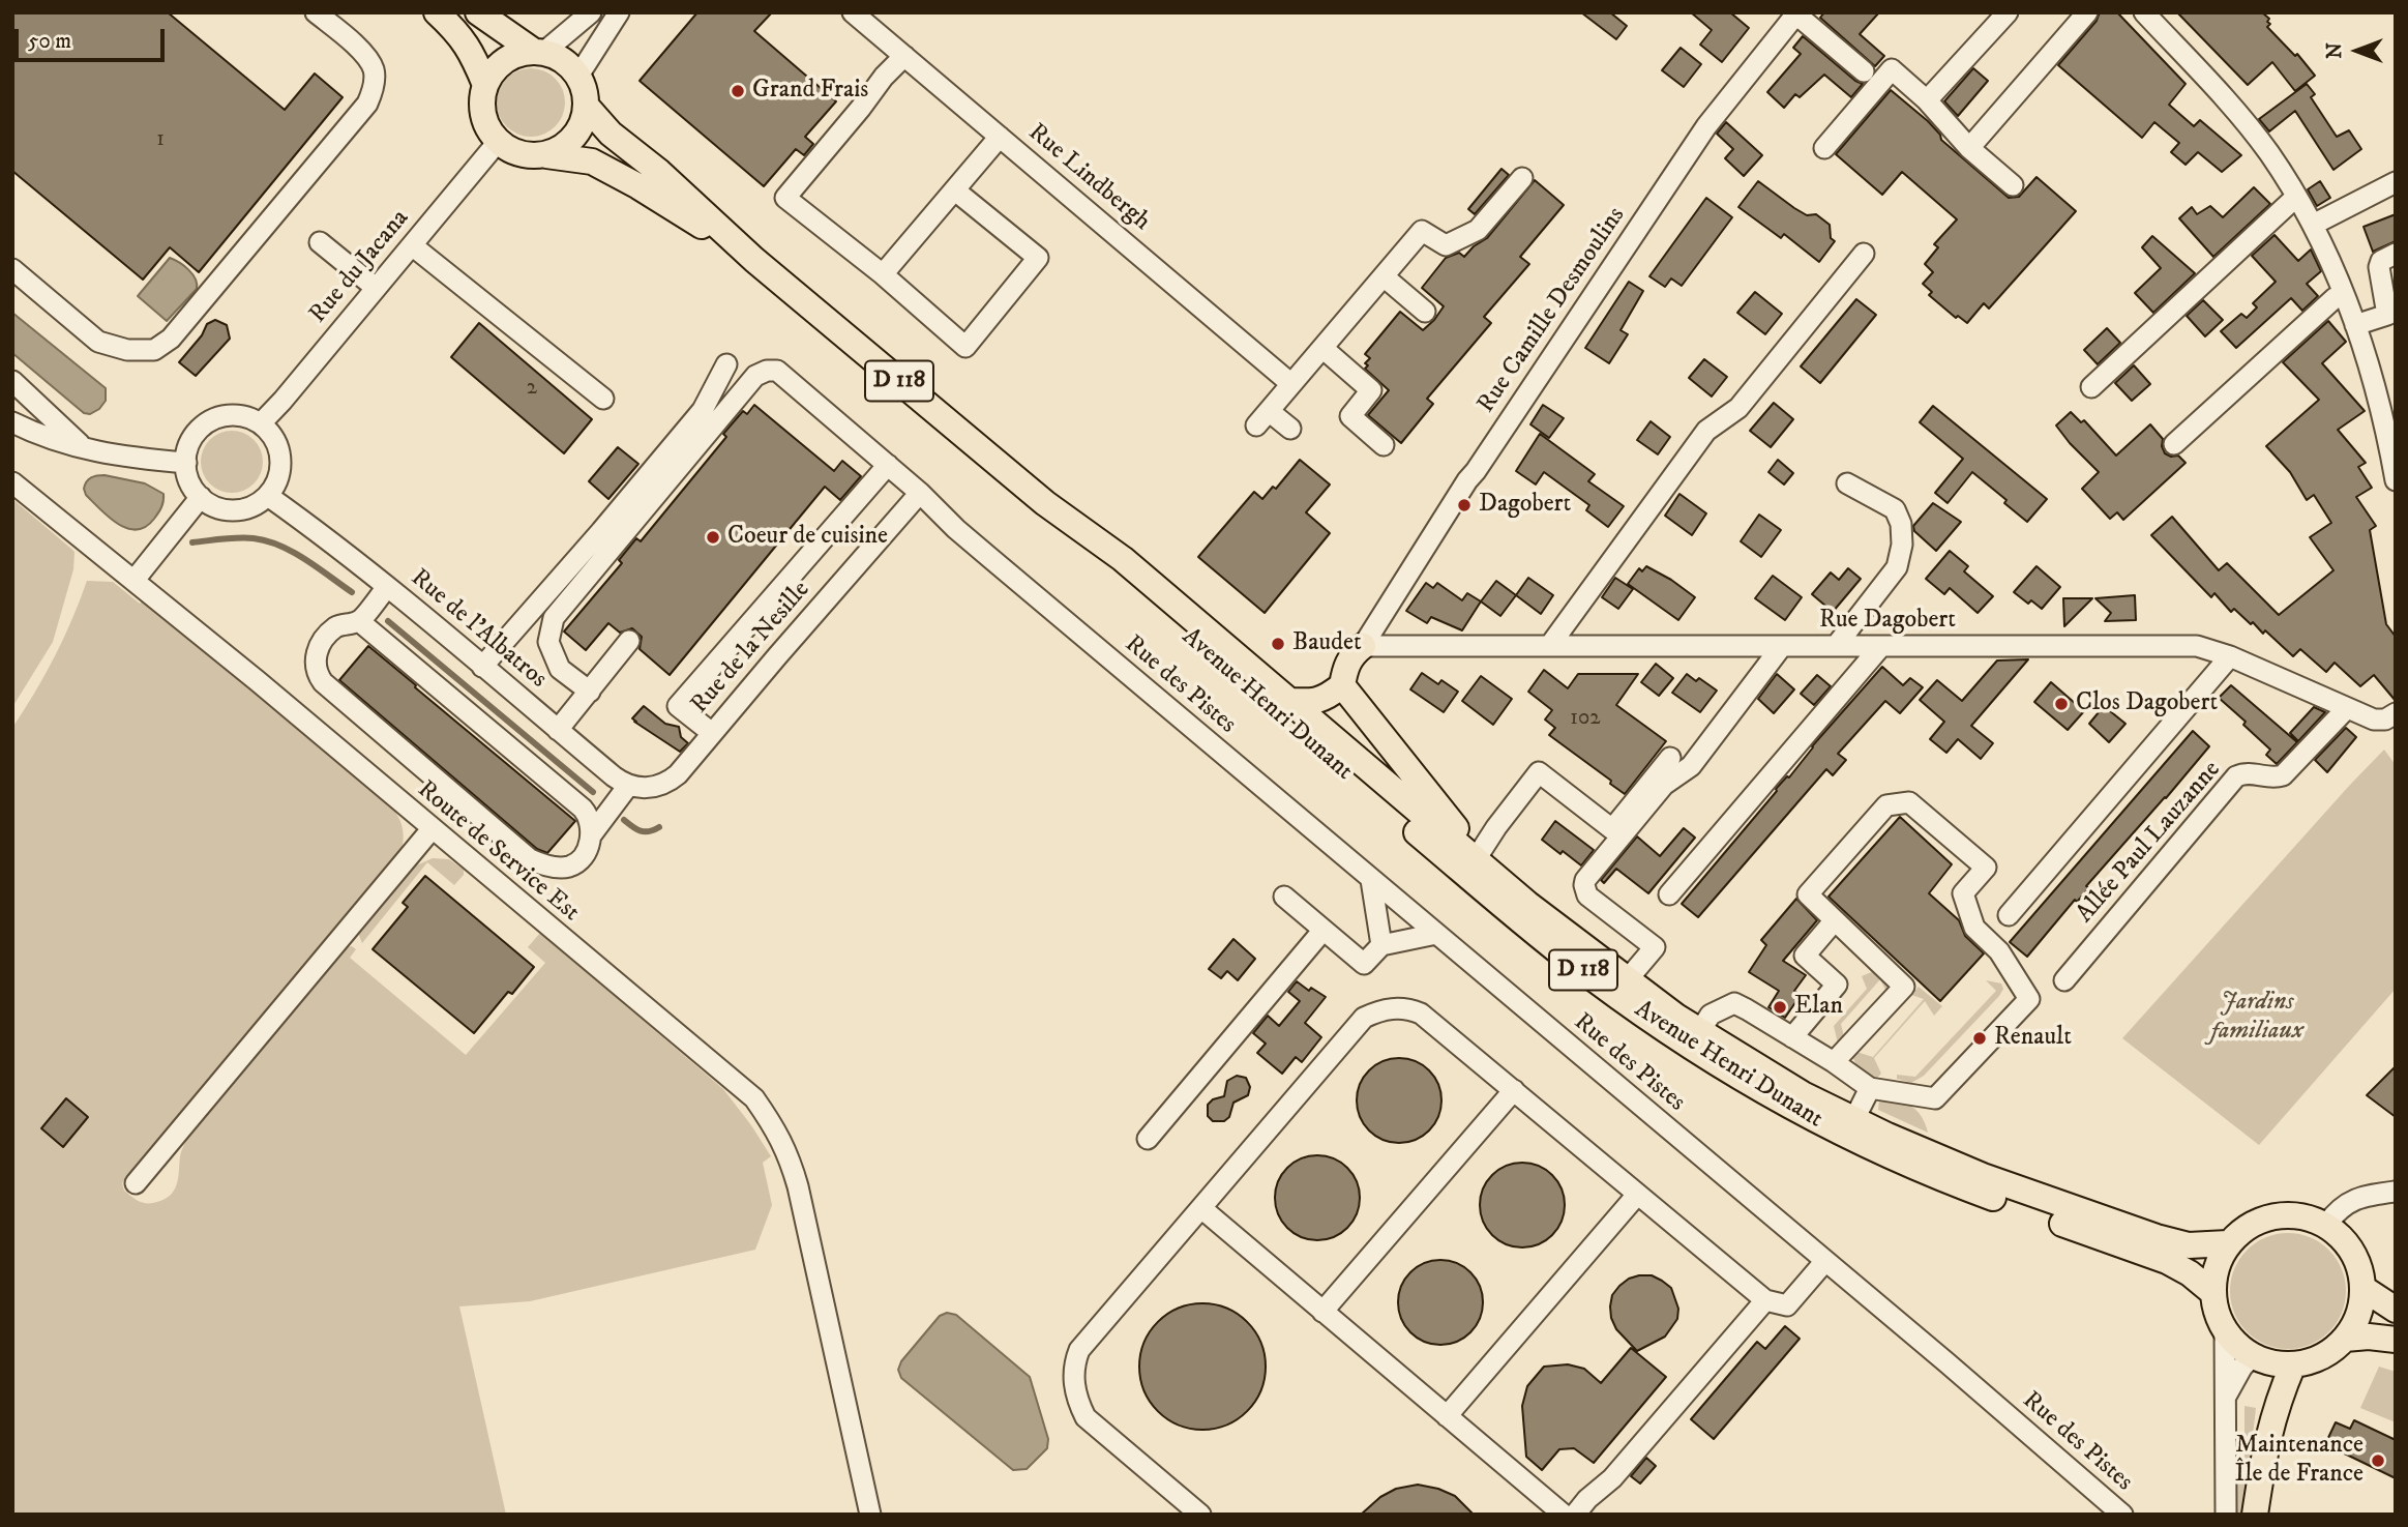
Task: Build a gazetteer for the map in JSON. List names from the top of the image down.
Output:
{
  "streets": {
    "main road": ["D 118", "Avenue Henri Dunant"],
    "street": [
      "Rue Lindbergh",
      "Rue du Jacana",
      "Rue Camille Desmoulins",
      "Rue Dagobert",
      "Rue de l'Albatros",
      "Rue de la Nesille",
      "Rue des Pistes",
      "Allée Paul Lauzanne",
      "Route de Service Est"
    ]
  },
  "crossings": [
    ["Rue du Jacana", "Rue de l'Albatros"],
    ["Rue du Jacana", "Avenue Henri Dunant"],
    ["Rue Camille Desmoulins", "Rue Dagobert"],
    ["Rue Dagobert", "Allée Paul Lauzanne"],
    ["Rue de l'Albatros", "Rue de la Nesille"],
    ["Rue de la Nesille", "Rue des Pistes"]
  ],
  "parks": ["Jardins familiaux"],
  "places": [
    "Grand Frais",
    "Dagobert",
    "Coeur de cuisine",
    "Baudet",
    "Clos Dagobert",
    "Elan",
    "Renault",
    "Maintenance Île de France"
  ],
  "house_numbers": ["1", "2", "102"],
  "scale_bar": "50 m",
  "north": "left"
}
